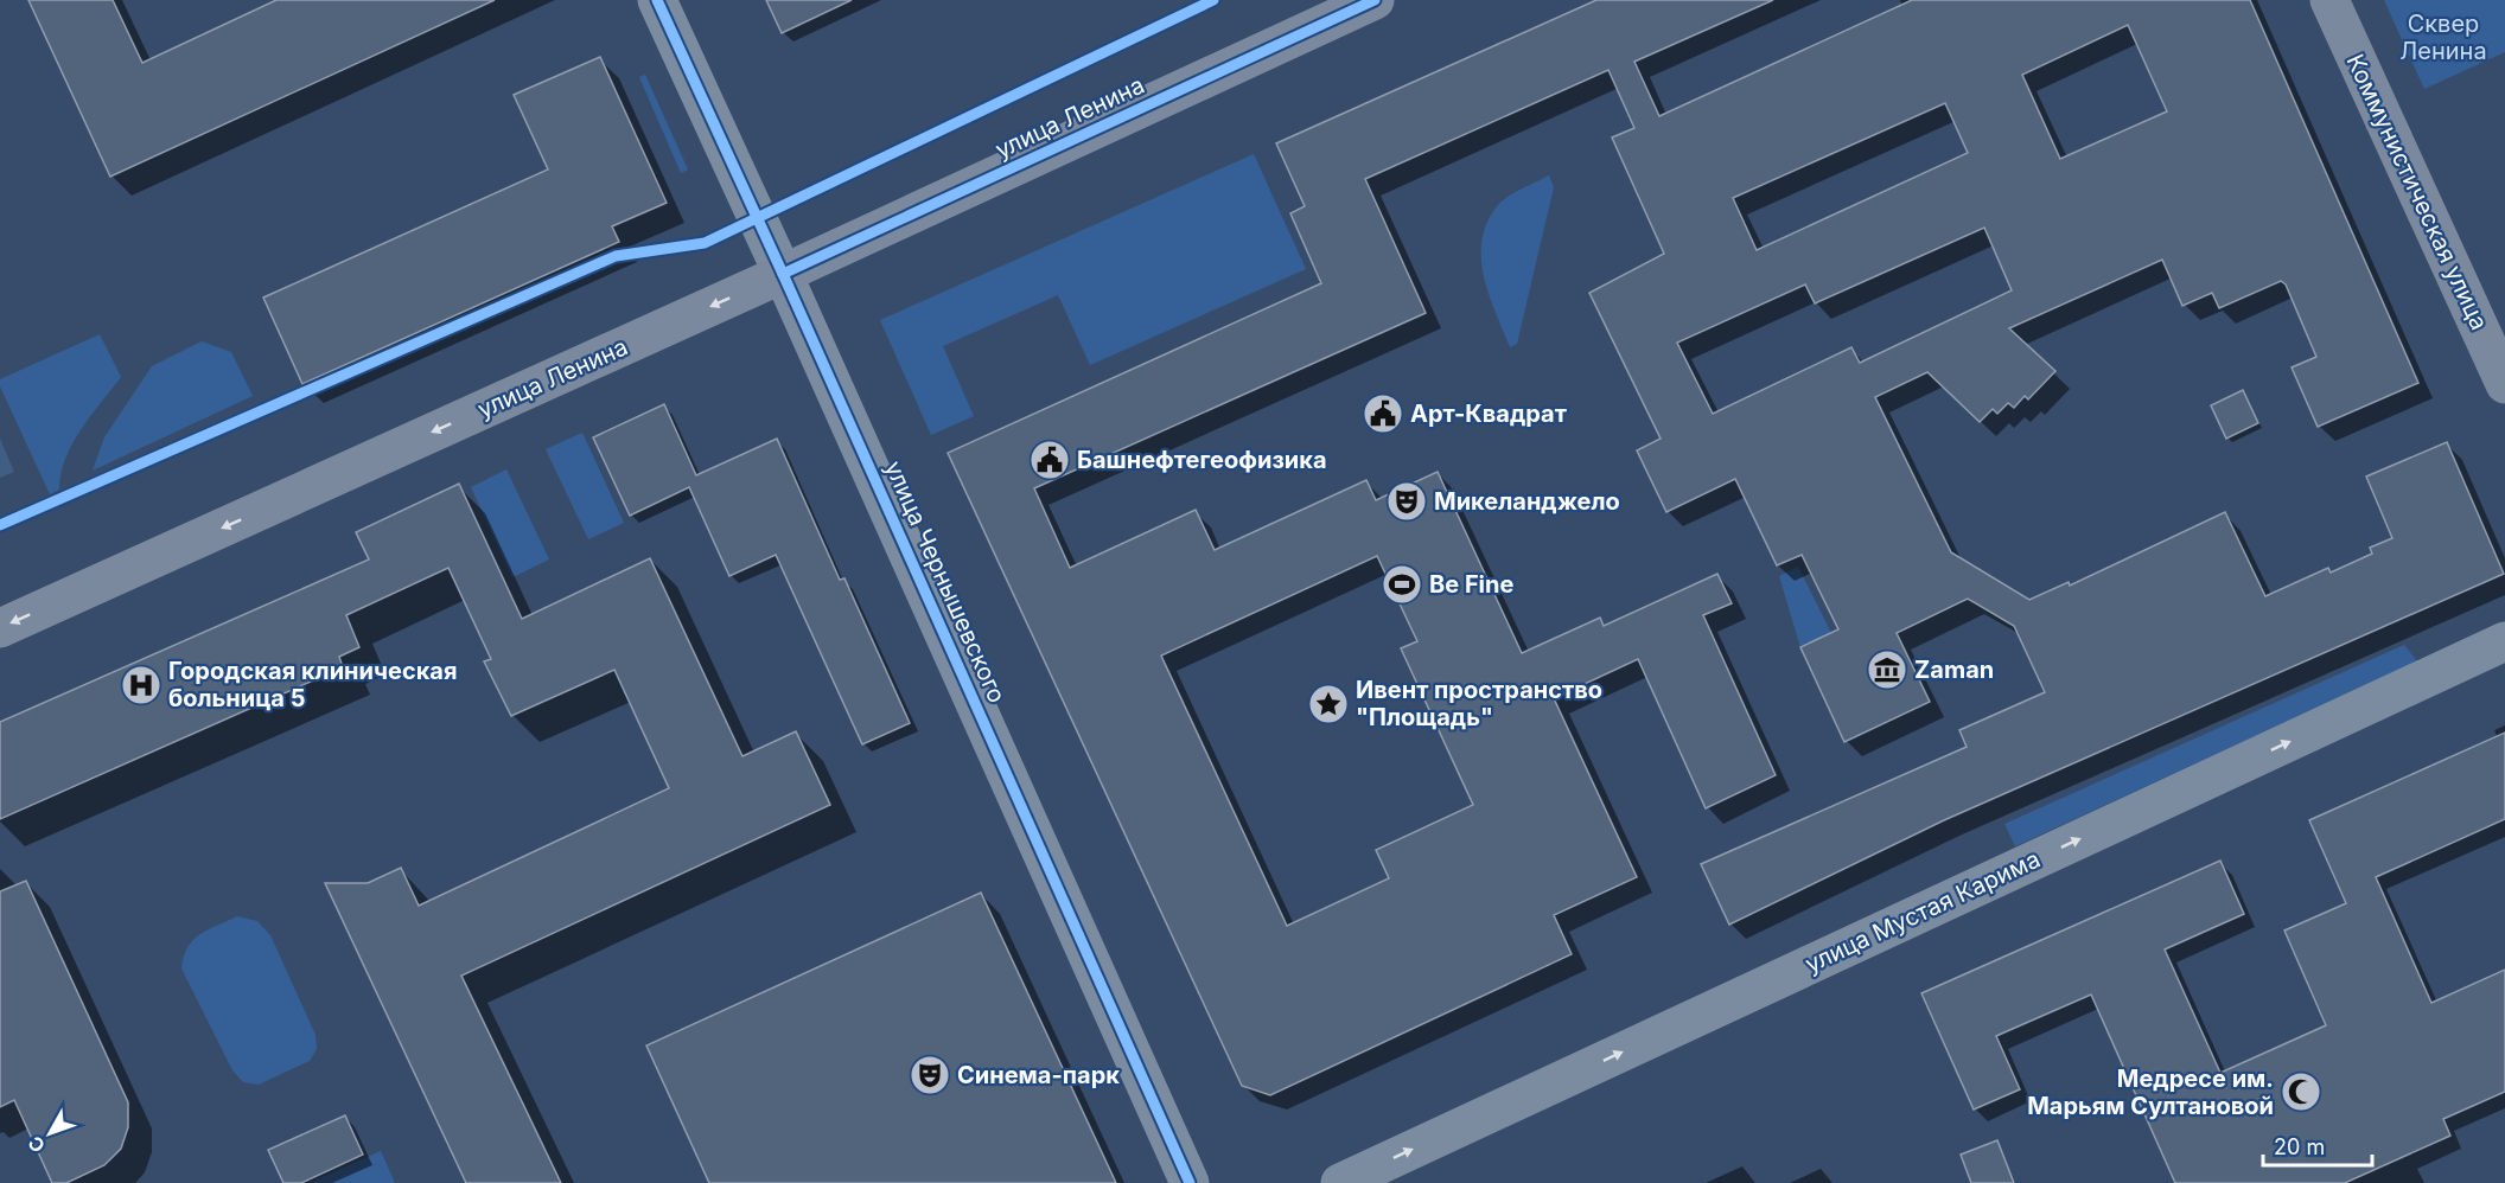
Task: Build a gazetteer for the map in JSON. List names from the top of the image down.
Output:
{
  "streets": {
    "main road": ["улица Ленина", "Коммунистическая улица"],
    "street": ["улица Чернышевского", "улица Мустая Карима"]
  },
  "crossings": [
    ["улица Ленина", "улица Чернышевского"]
  ],
  "one_way": ["улица Ленина", "улица Мустая Карима"],
  "parks": ["Сквер Ленина"],
  "places": {
    "public building": ["Арт-Квадрат", "Башнефтегеофизика"],
    "theatre": ["Микеланджело", "Синема-парк"],
    "sports": ["Be Fine"],
    "museum": ["Zaman"],
    "hospital": ["Городская клиническая больница 5"],
    "place": ["Ивент пространство \"Площадь\""],
    "mosque": ["Медресе им. Марьям Султановой"]
  },
  "scale_bar": "20 m",
  "north": "bottom left"
}
